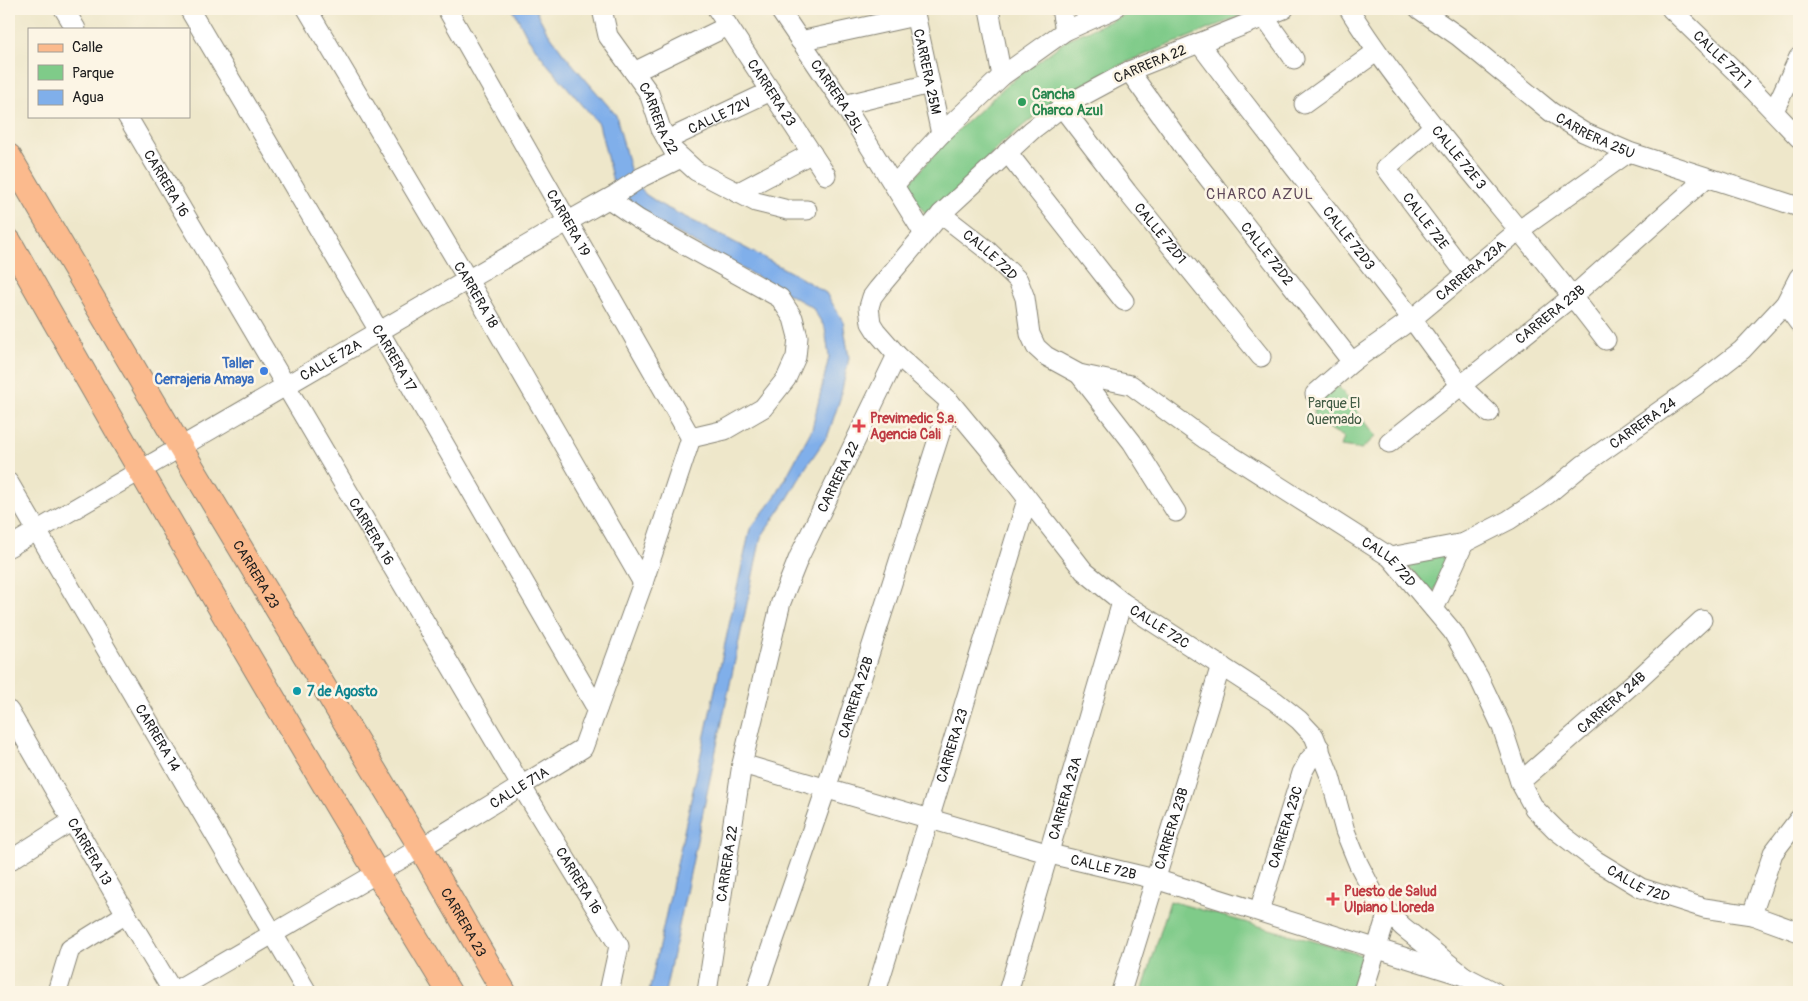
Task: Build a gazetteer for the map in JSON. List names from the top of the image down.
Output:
{
  "streets": {
    "main road": ["CARRERA 23"],
    "street": [
      "CALLE 72T 1",
      "CARRERA 22",
      "CARRERA 25M",
      "CARRERA 25L",
      "CALLE 72V",
      "CARRERA 25U",
      "CALLE 72E 3",
      "CARRERA 16",
      "CALLE 72E",
      "CARRERA 19",
      "CALLE 72D1",
      "CALLE 72D3",
      "CALLE 72D2",
      "CALLE 72D",
      "CARRERA 23A",
      "CARRERA 18",
      "CARRERA 23B",
      "CARRERA 17",
      "CALLE 72A",
      "CARRERA 24",
      "CALLE 72C",
      "CARRERA 22B",
      "CARRERA 24B",
      "CARRERA 14",
      "CALLE 71A",
      "CARRERA 23C",
      "CARRERA 13",
      "CALLE 72B"
    ]
  },
  "crossings": [
    ["CARRERA 22", "CARRERA 25L"],
    ["CARRERA 22", "CALLE 72V"],
    ["CARRERA 22", "CALLE 72D1"],
    ["CARRERA 22", "CALLE 72D3"],
    ["CARRERA 22", "CALLE 72D2"],
    ["CARRERA 22", "CALLE 72D"],
    ["CARRERA 22", "CALLE 72A"],
    ["CARRERA 22", "CALLE 72C"],
    ["CARRERA 22", "CALLE 72B"],
    ["CARRERA 23", "CALLE 72V"],
    ["CARRERA 23", "CALLE 72A"],
    ["CARRERA 23", "CALLE 72C"],
    ["CARRERA 23", "CALLE 71A"],
    ["CARRERA 23", "CALLE 72B"],
    ["CARRERA 25U", "CARRERA 23A"],
    ["CARRERA 25U", "CARRERA 23B"],
    ["CALLE 72E 3", "CALLE 72E"],
    ["CALLE 72E 3", "CARRERA 23A"],
    ["CALLE 72E 3", "CARRERA 23B"],
    ["CARRERA 16", "CALLE 72A"],
    ["CARRERA 16", "CALLE 71A"],
    ["CALLE 72E", "CARRERA 23A"],
    ["CARRERA 19", "CALLE 72A"],
    ["CARRERA 19", "CALLE 71A"],
    ["CALLE 72D3", "CARRERA 23A"],
    ["CALLE 72D3", "CARRERA 23B"],
    ["CALLE 72D2", "CARRERA 23A"],
    ["CALLE 72D", "CARRERA 24"],
    ["CALLE 72D", "CARRERA 24B"],
    ["CARRERA 23A", "CALLE 72C"],
    ["CARRERA 23A", "CALLE 72B"],
    ["CARRERA 18", "CALLE 72A"],
    ["CARRERA 18", "CALLE 71A"],
    ["CARRERA 23B", "CALLE 72C"],
    ["CARRERA 23B", "CALLE 72B"],
    ["CARRERA 17", "CALLE 72A"],
    ["CARRERA 17", "CALLE 71A"],
    ["CALLE 72A", "CARRERA 14"],
    ["CALLE 72C", "CARRERA 22B"],
    ["CALLE 72C", "CARRERA 23C"],
    ["CALLE 72C", "CALLE 72B"],
    ["CARRERA 22B", "CALLE 72B"],
    ["CARRERA 14", "CALLE 71A"],
    ["CALLE 71A", "CARRERA 13"],
    ["CARRERA 23C", "CALLE 72B"]
  ],
  "districts": ["CHARCO AZUL"],
  "parks": ["Parque El Quemado"],
  "places": {
    "other": ["Cancha Charco Azul", "Taller Cerrajeria Amaya", "7 de Agosto"],
    "health": ["Previmedic S.a. Agencia Cali", "Puesto de Salud Ulpiano Lloreda"]
  },
  "legend": ["Calle", "Parque", "Agua"]
}
